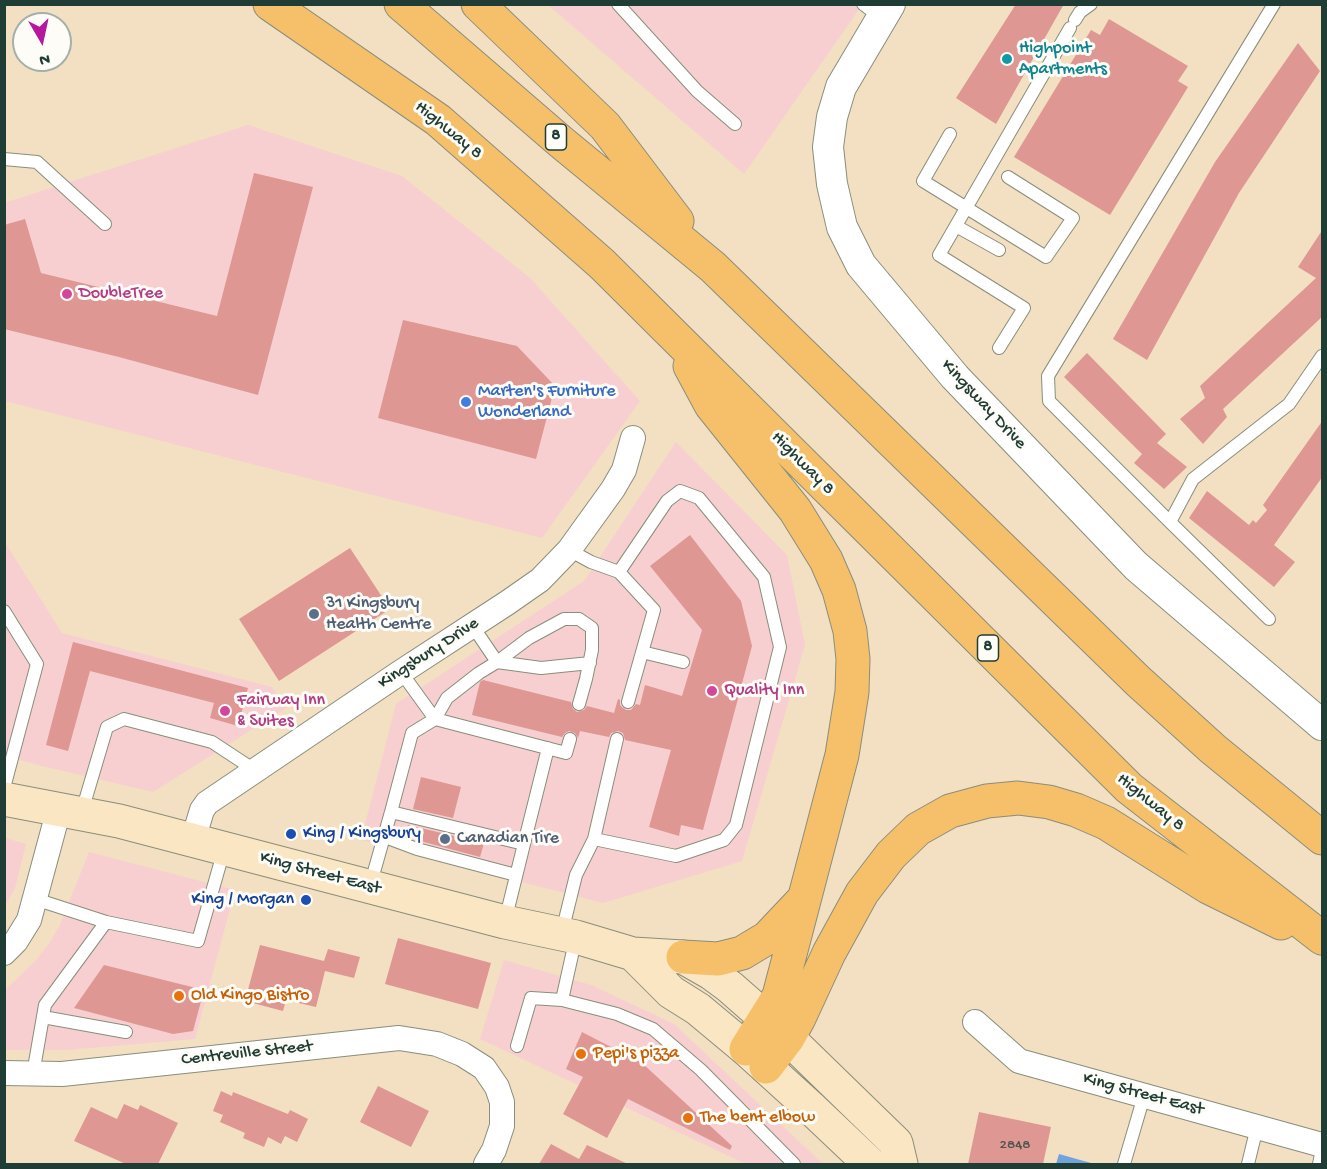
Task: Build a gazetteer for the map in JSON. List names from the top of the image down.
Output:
{
  "streets": {
    "highway": ["Highway 8", "8"],
    "main road": ["King Street East"],
    "street": ["Kingsway Drive", "Kingsbury Drive", "Centreville Street"]
  },
  "crossings": [
    ["Kingsbury Drive", "King Street East"]
  ],
  "places": [
    "Highpoint Apartments",
    "DoubleTree",
    "Marten's Furniture Wonderland",
    "31 Kingsbury Health Centre",
    "Quality Inn",
    "Fairway Inn & Suites",
    "King / Kingsbury",
    "Canadian Tire",
    "King / Morgan",
    "Old Kingo Bistro",
    "Pepi's pizza",
    "The bent elbow"
  ],
  "house_numbers": ["2848"],
  "north": "bottom"
}
